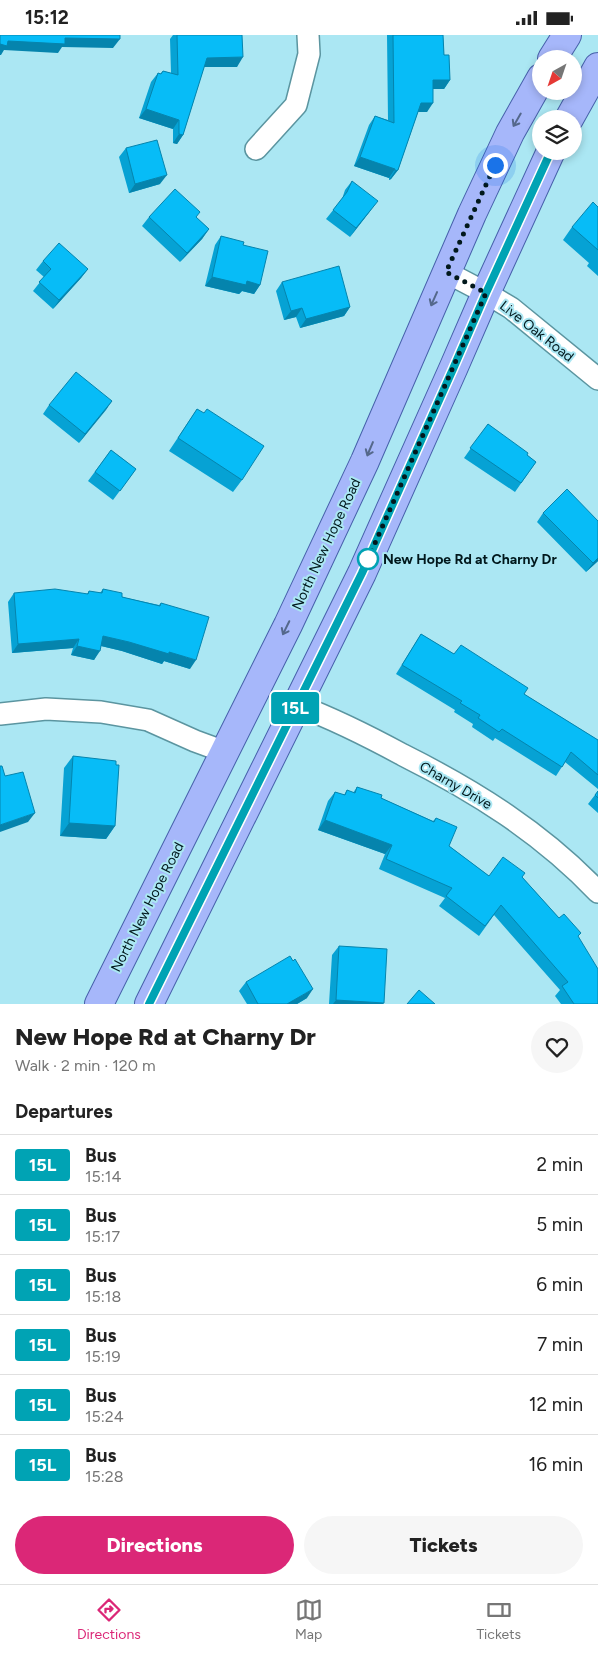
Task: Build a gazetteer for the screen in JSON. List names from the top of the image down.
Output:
{
  "streets": {
    "main road": ["North New Hope Road"],
    "street": ["Live Oak Road", "Charny Drive"]
  },
  "crossings": [
    ["Live Oak Road", "North New Hope Road"]
  ],
  "places": ["New Hope Rd at Charny Dr"],
  "lines": ["bus line 15L"],
  "north": "bottom left",
  "page": {
    "status": "15:12",
    "on_map": "15L",
    "heading": [
      ["New Hope Rd at Charny Dr", "Walk · 2 min · 120 m"],
      "Departures"
    ],
    "list": [
      {
        "mark": "15L",
        "name": "Bus",
        "note": "15:14",
        "value": "2 min"
      },
      {
        "mark": "15L",
        "name": "Bus",
        "note": "15:17",
        "value": "5 min"
      },
      {
        "mark": "15L",
        "name": "Bus",
        "note": "15:18",
        "value": "6 min"
      },
      {
        "mark": "15L",
        "name": "Bus",
        "note": "15:19",
        "value": "7 min"
      },
      {
        "mark": "15L",
        "name": "Bus",
        "note": "15:24",
        "value": "12 min"
      },
      {
        "mark": "15L",
        "name": "Bus",
        "note": "15:28",
        "value": "16 min"
      }
    ],
    "buttons": ["Directions", "Tickets"],
    "tabs": ["Directions", "Map", "Tickets"]
  }
}
